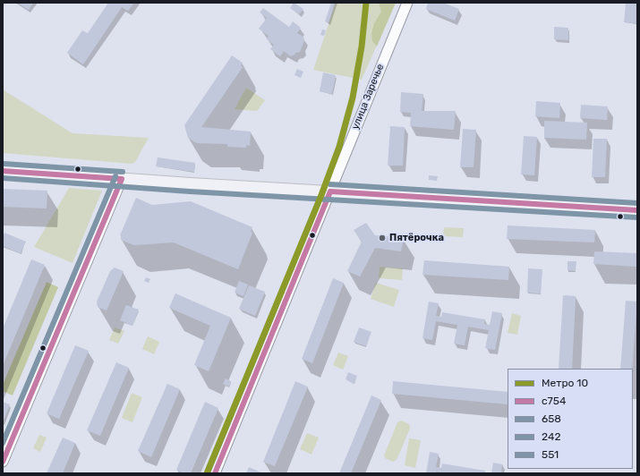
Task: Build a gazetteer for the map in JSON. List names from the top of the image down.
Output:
{
  "streets": {
    "street": ["улица Заречье"]
  },
  "places": ["Пятёрочка"],
  "lines": [
    "metro line 10",
    "transit line 551",
    "transit line с754",
    "transit line 658",
    "transit line 242"
  ],
  "legend": [
    "Метро 10",
    "с754",
    "658",
    "242",
    "551"
  ]
}
